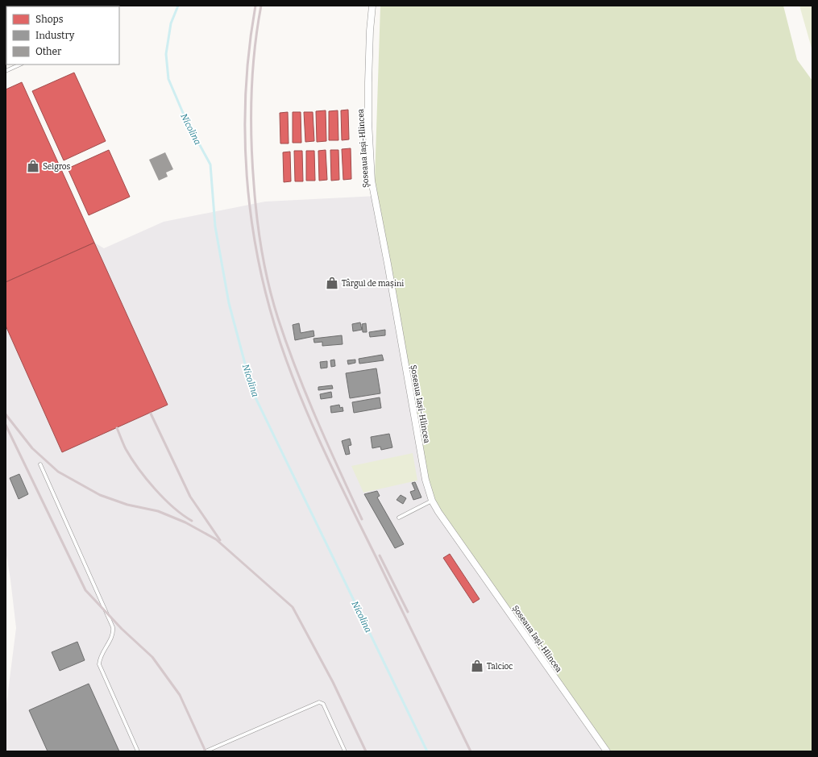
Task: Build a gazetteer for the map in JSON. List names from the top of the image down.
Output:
{
  "streets": {
    "street": ["Șoseaua Iași-Hlincea"]
  },
  "water": ["Nicolina"],
  "places": {
    "shop": ["Selgros", "Târgul de mașini", "Talcioc"]
  },
  "legend": ["Shops", "Industry", "Other"]
}
